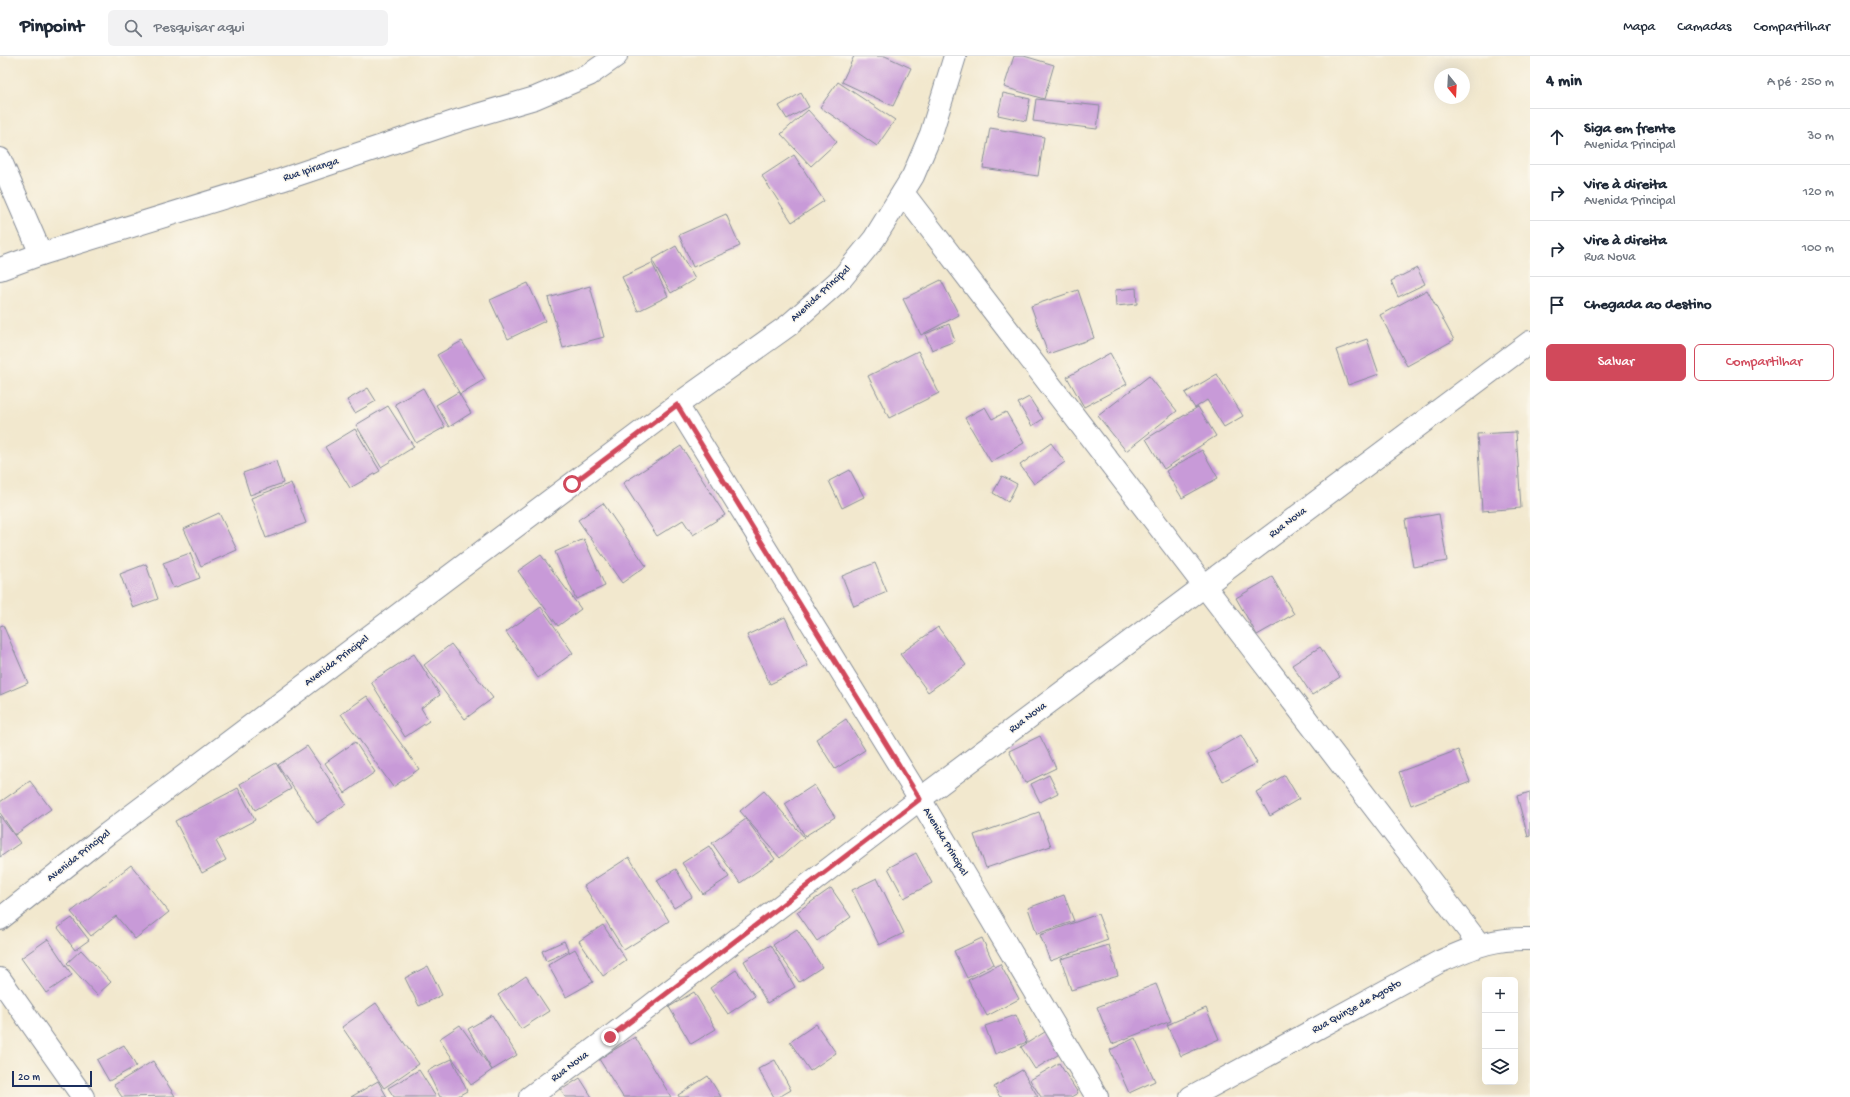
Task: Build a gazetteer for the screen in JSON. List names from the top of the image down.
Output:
{
  "streets": {
    "street": [
      "Rua Ipiranga",
      "Avenida Principal",
      "Rua Nova",
      "Rua Quinze de Agosto"
    ]
  },
  "crossings": [
    ["Avenida Principal", "Rua Nova"]
  ],
  "scale_bar": "20 m",
  "north": "bottom",
  "page": {
    "header": "Pinpoint",
    "search": "Pesquisar aqui",
    "nav": ["Mapa", "Camadas", "Compartilhar"],
    "heading": ["4 min", "A pé · 250 m"],
    "list": [
      ["Siga em frente", "Avenida Principal", "30 m"],
      ["Vire à direita", "Avenida Principal", "120 m"],
      ["Vire à direita", "Rua Nova", "100 m"],
      "Chegada ao destino"
    ],
    "buttons": ["Salvar", "Compartilhar"],
    "map_buttons": ["+", "−"],
    "scale": "20 m"
  }
}
